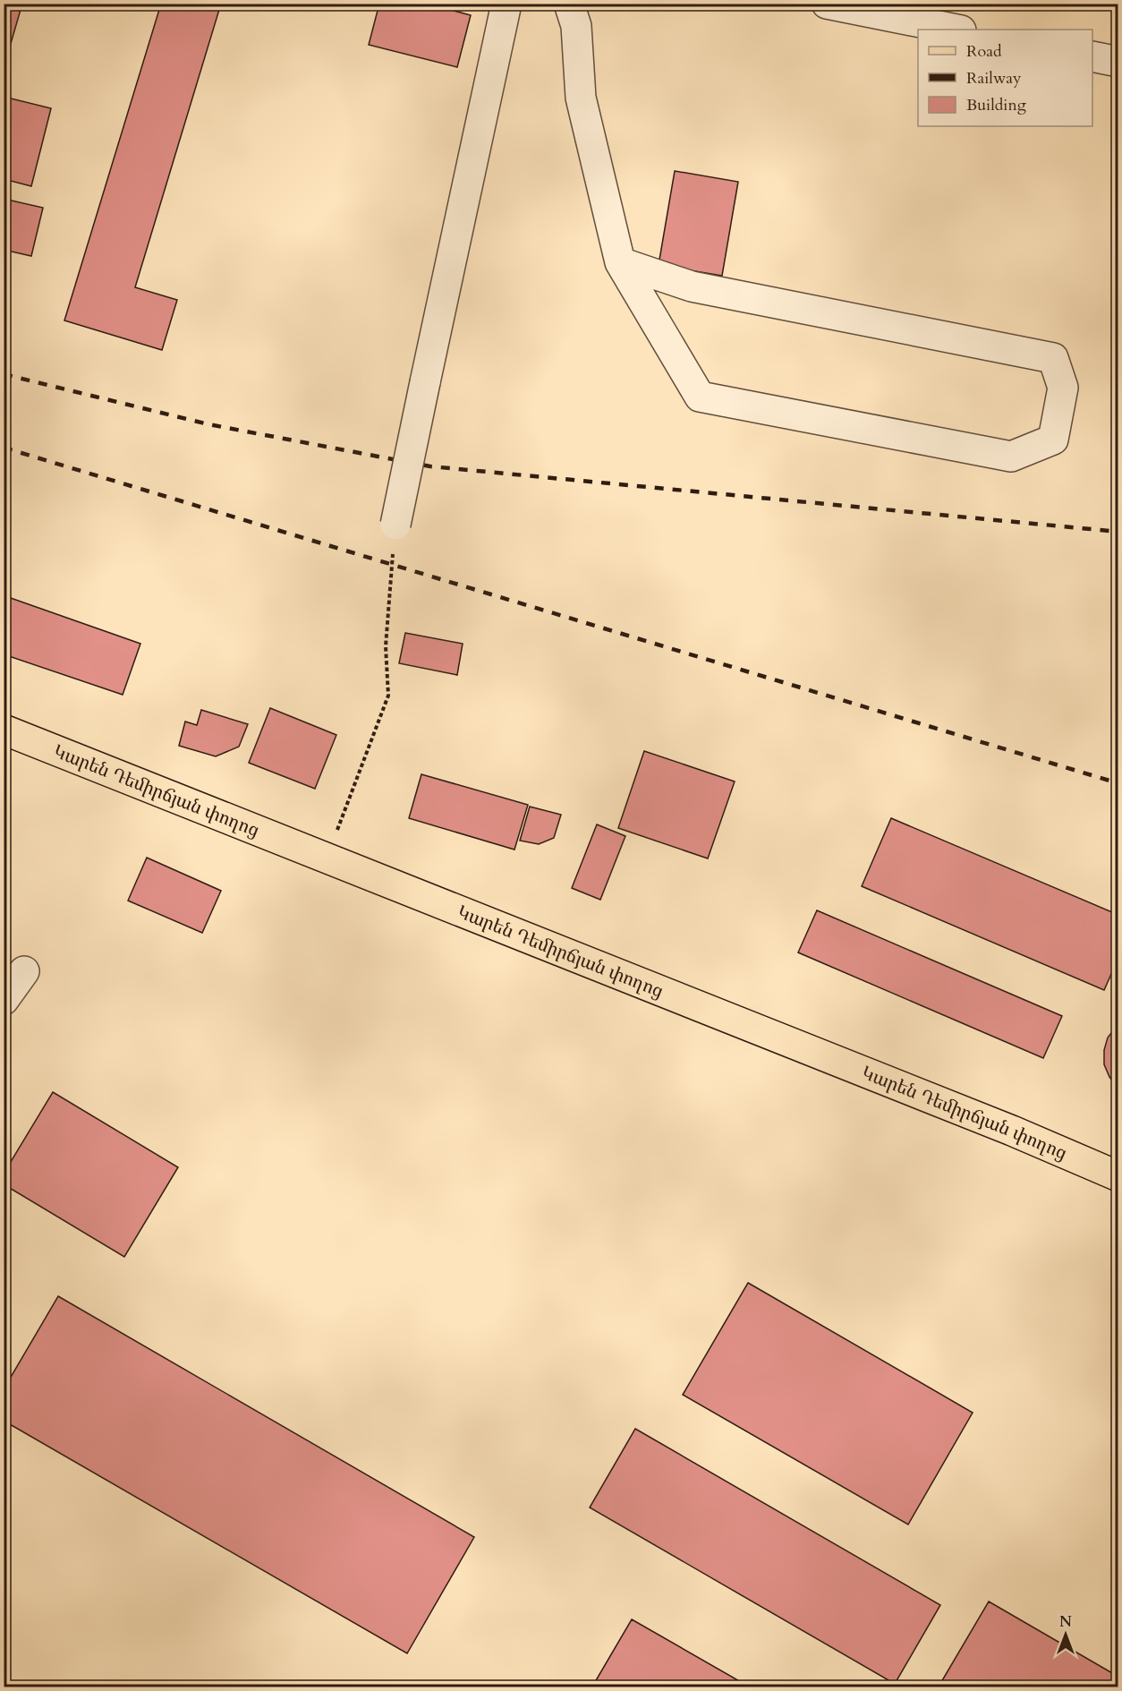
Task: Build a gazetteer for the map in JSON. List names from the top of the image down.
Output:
{
  "streets": {
    "main road": ["Կարեն Դեմիրճյան փողոց"]
  },
  "legend": ["Road", "Railway", "Building"],
  "north": "top"
}
